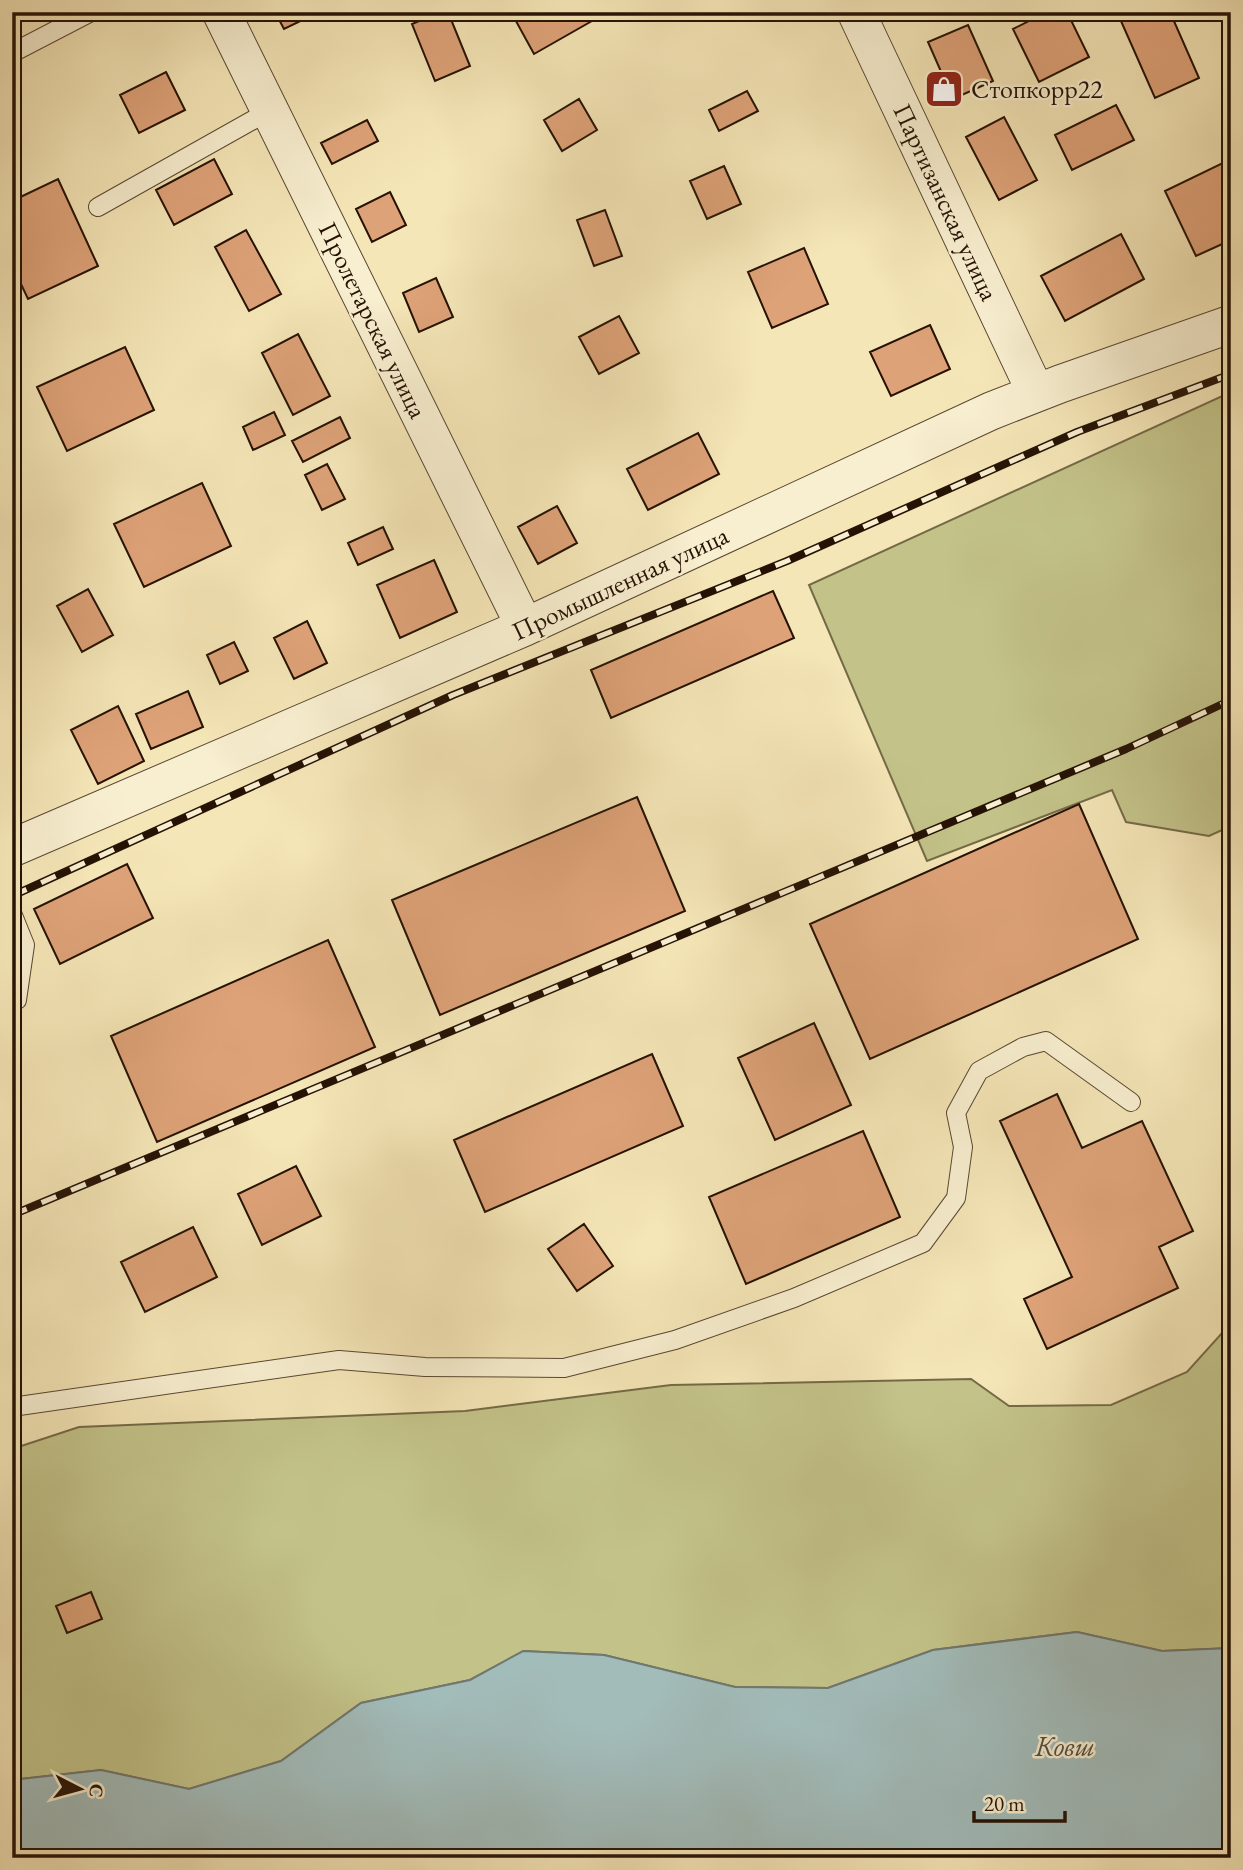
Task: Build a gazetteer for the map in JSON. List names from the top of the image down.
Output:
{
  "streets": {
    "street": ["Партизанская улица", "Пролетарская улица", "Промышленная улица"]
  },
  "crossings": [
    ["Партизанская улица", "Промышленная улица"],
    ["Пролетарская улица", "Промышленная улица"]
  ],
  "water": ["Ковш"],
  "places": {
    "shop": ["Стопкорр22"]
  },
  "scale_bar": "20 m",
  "north": "right"
}
